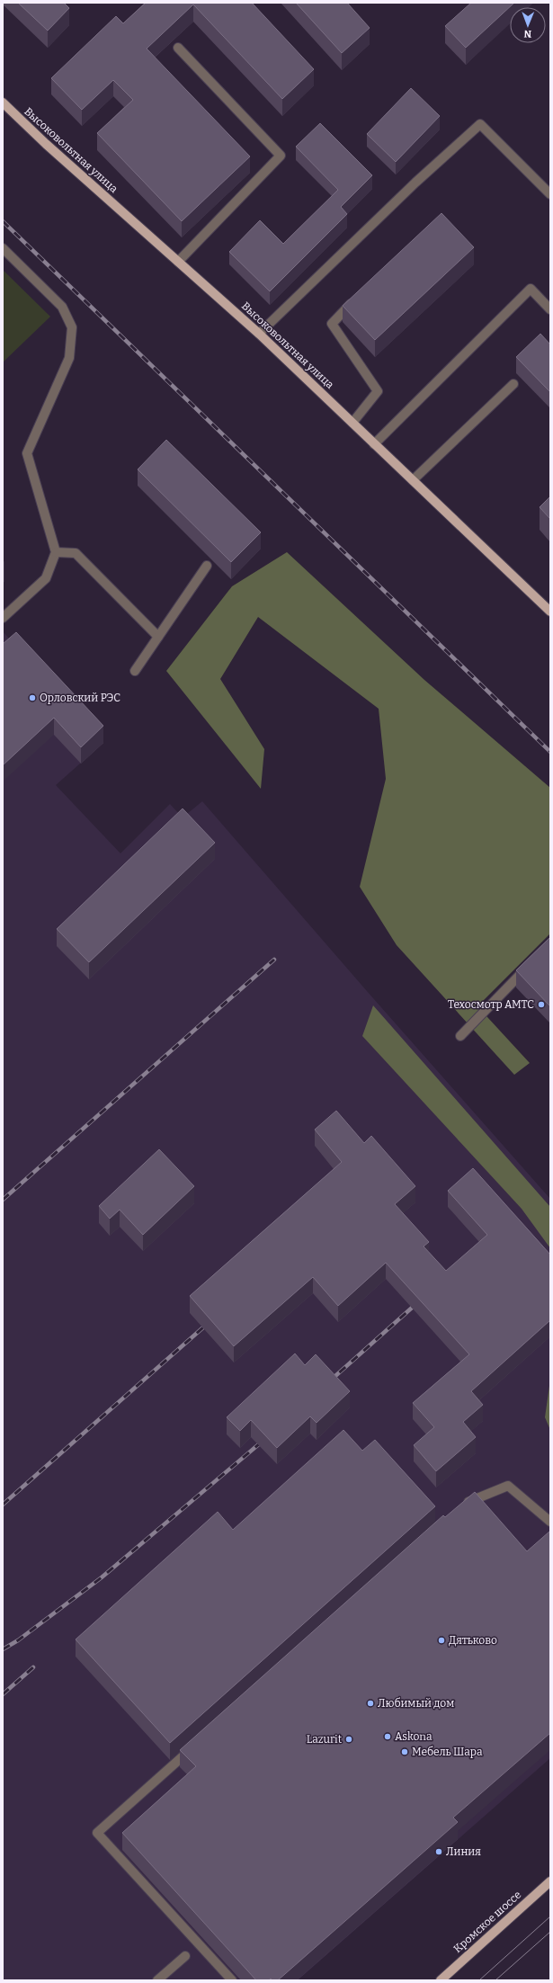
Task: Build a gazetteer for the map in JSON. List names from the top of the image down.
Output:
{
  "streets": {
    "main road": ["Высоковольтная улица", "Кромское шоссе"]
  },
  "places": [
    "Орловский РЭС",
    "Техосмотр АМТС",
    "Дятьково",
    "Любимый дом",
    "Askona",
    "Lazurit",
    "Мебель Шара",
    "Линия"
  ],
  "north": "bottom"
}
